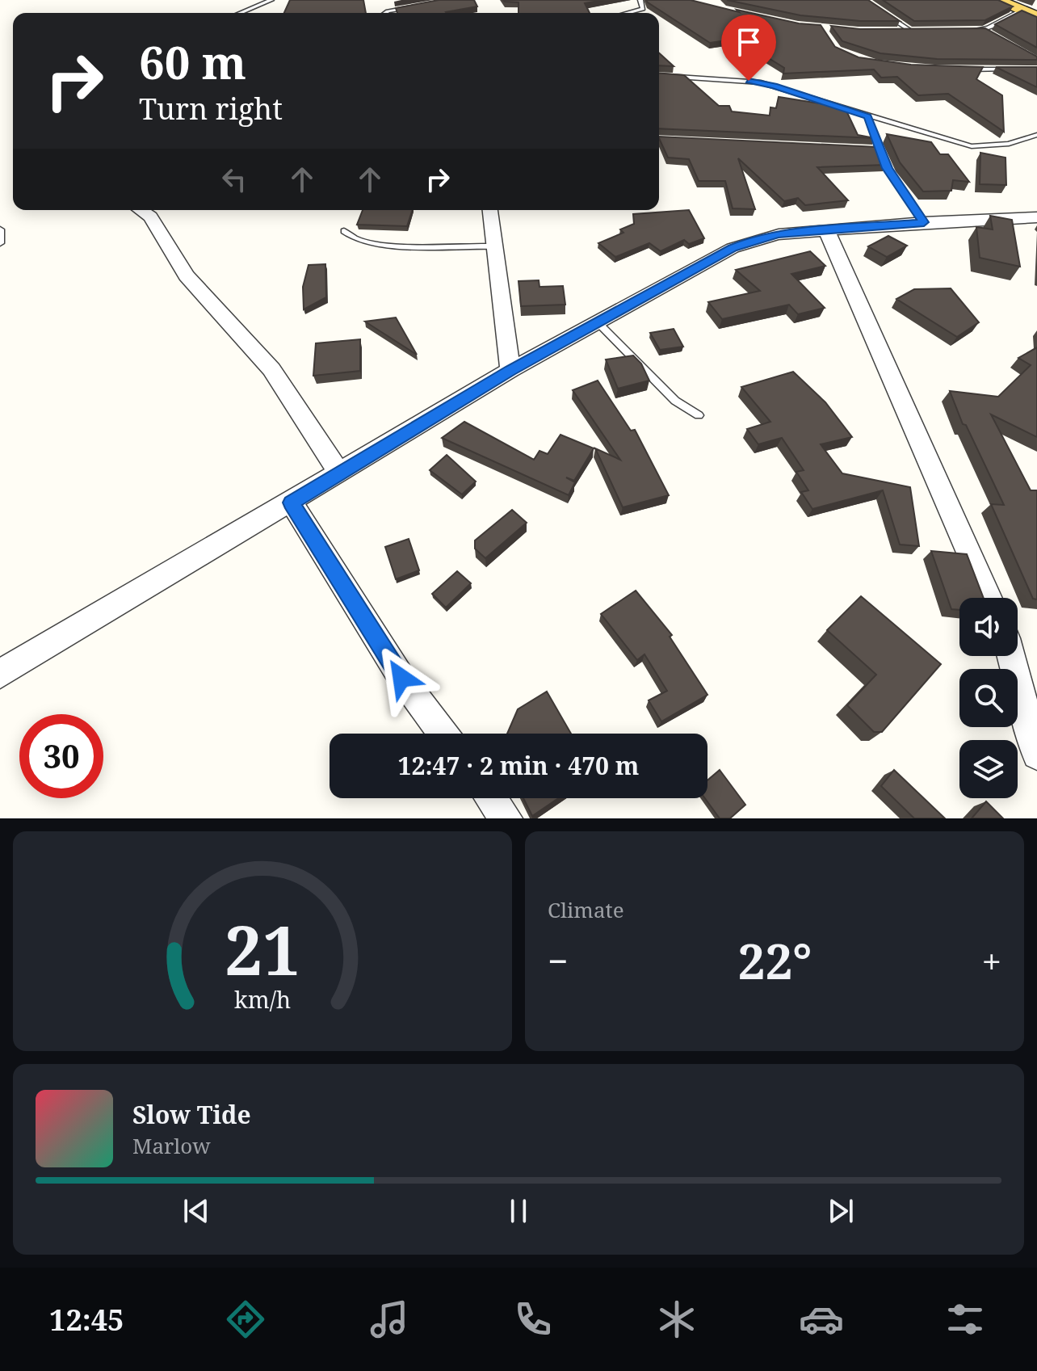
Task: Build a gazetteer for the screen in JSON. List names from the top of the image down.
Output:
{
  "page": {
    "turn": ["60 m", "Turn right"],
    "limit": "30",
    "trip": "12:47 · 2 min · 470 m",
    "tile": "Climate",
    "heat": ["−", "22°", "+"],
    "song": ["Slow Tide", "Marlow"],
    "tabs": "12:45",
    "gauge": ["21", "km/h"]
  }
}
